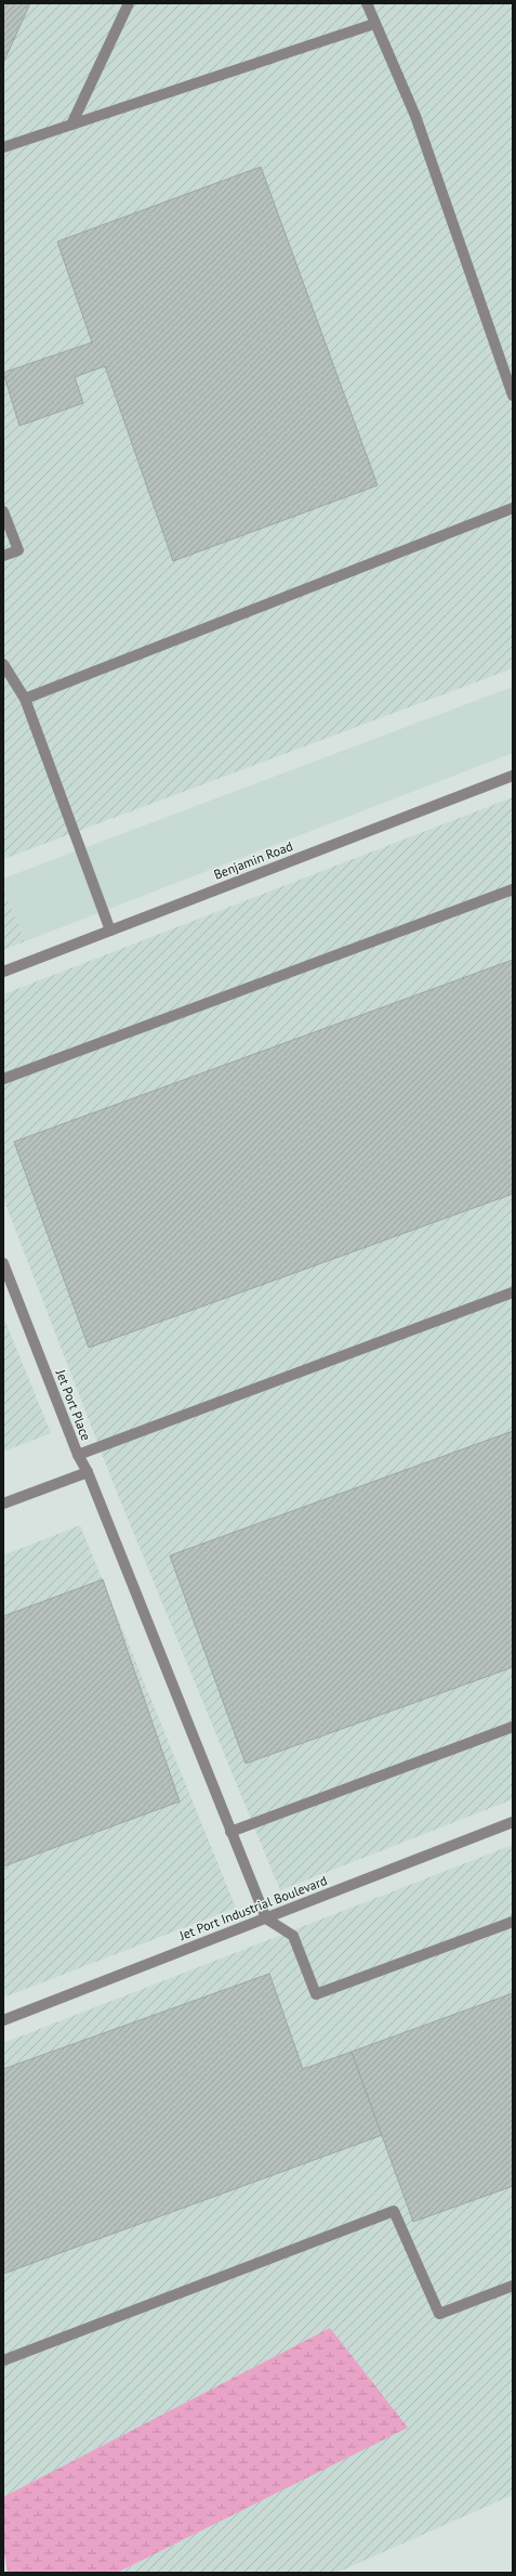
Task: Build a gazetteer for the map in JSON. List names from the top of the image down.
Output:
{
  "streets": {
    "street": ["Benjamin Road", "Jet Port Place", "Jet Port Industrial Boulevard"]
  },
  "crossings": [
    ["Jet Port Place", "Jet Port Industrial Boulevard"]
  ]
}
